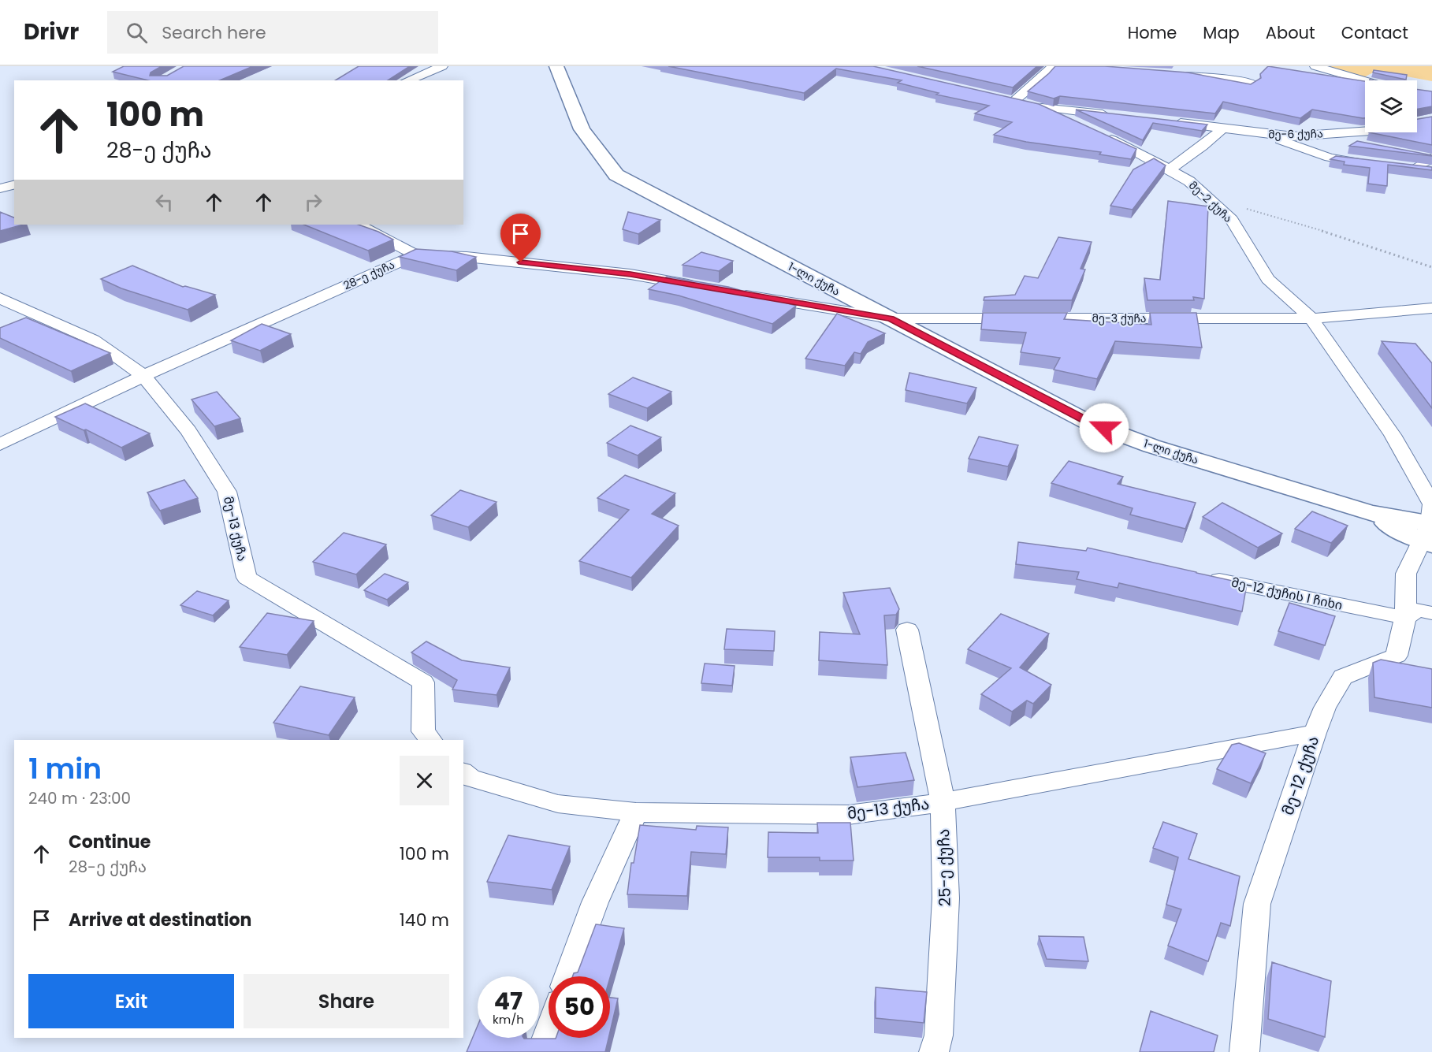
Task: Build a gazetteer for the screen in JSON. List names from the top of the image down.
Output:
{
  "streets": {
    "main road": ["1-ლი ქუჩა"],
    "street": [
      "მე-6 ქუჩა",
      "მე-2 ქუჩა",
      "28-ე ქუჩა",
      "მე-3 ქუჩა",
      "მე-13 ქუჩა",
      "მე-12 ქუჩის I ჩიხი",
      "მე-12 ქუჩა",
      "25-ე ქუჩა"
    ]
  },
  "crossings": [
    ["მე-2 ქუჩა", "1-ლი ქუჩა"],
    ["მე-2 ქუჩა", "მე-3 ქუჩა"],
    ["მე-2 ქუჩა", "მე-12 ქუჩა"],
    ["28-ე ქუჩა", "მე-13 ქუჩა"],
    ["1-ლი ქუჩა", "მე-3 ქუჩა"],
    ["1-ლი ქუჩა", "მე-12 ქუჩა"],
    ["მე-13 ქუჩა", "მე-12 ქუჩა"],
    ["მე-13 ქუჩა", "25-ე ქუჩა"],
    ["მე-12 ქუჩის I ჩიხი", "მე-12 ქუჩა"]
  ],
  "page": {
    "header": "Drivr",
    "search": "Search here",
    "nav": [
      "Home",
      "Map",
      "About",
      "Contact"
    ],
    "turn": ["100 m", "28-ე ქუჩა"],
    "heading": ["1 min", "240 m · 23:00"],
    "list": [
      {
        "name": "Continue",
        "note": "28-ე ქუჩა",
        "value": "100 m"
      },
      {
        "name": "Arrive at destination",
        "value": "140 m"
      }
    ],
    "buttons": ["Exit", "Share"],
    "speed": "47 km/h",
    "limit": "50"
  }
}
